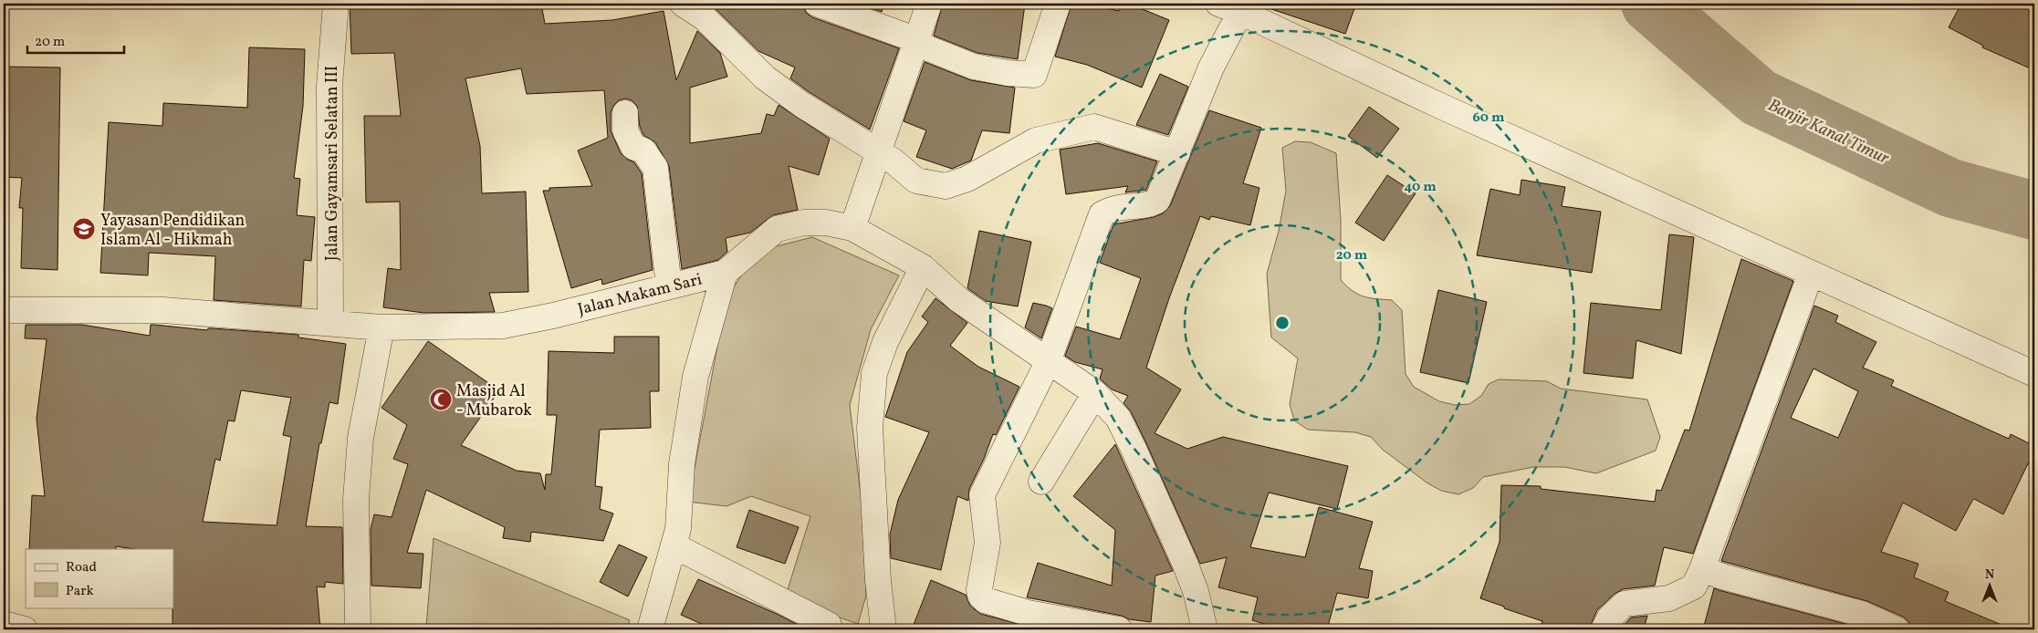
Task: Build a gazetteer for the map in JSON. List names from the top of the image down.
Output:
{
  "streets": {
    "street": ["Jalan Gayamsari Selatan III", "Jalan Makam Sari"]
  },
  "crossings": [
    ["Jalan Gayamsari Selatan III", "Jalan Makam Sari"]
  ],
  "water": ["Banjir Kanal Timur"],
  "places": {
    "school or university": ["Yayasan Pendidikan Islam Al - Hikmah"],
    "mosque": ["Masjid Al - Mubarok"]
  },
  "legend": ["Road", "Park"],
  "scale_bar": "20 m",
  "north": "top",
  "rings": ["60 m", "40 m", "20 m"]
}
